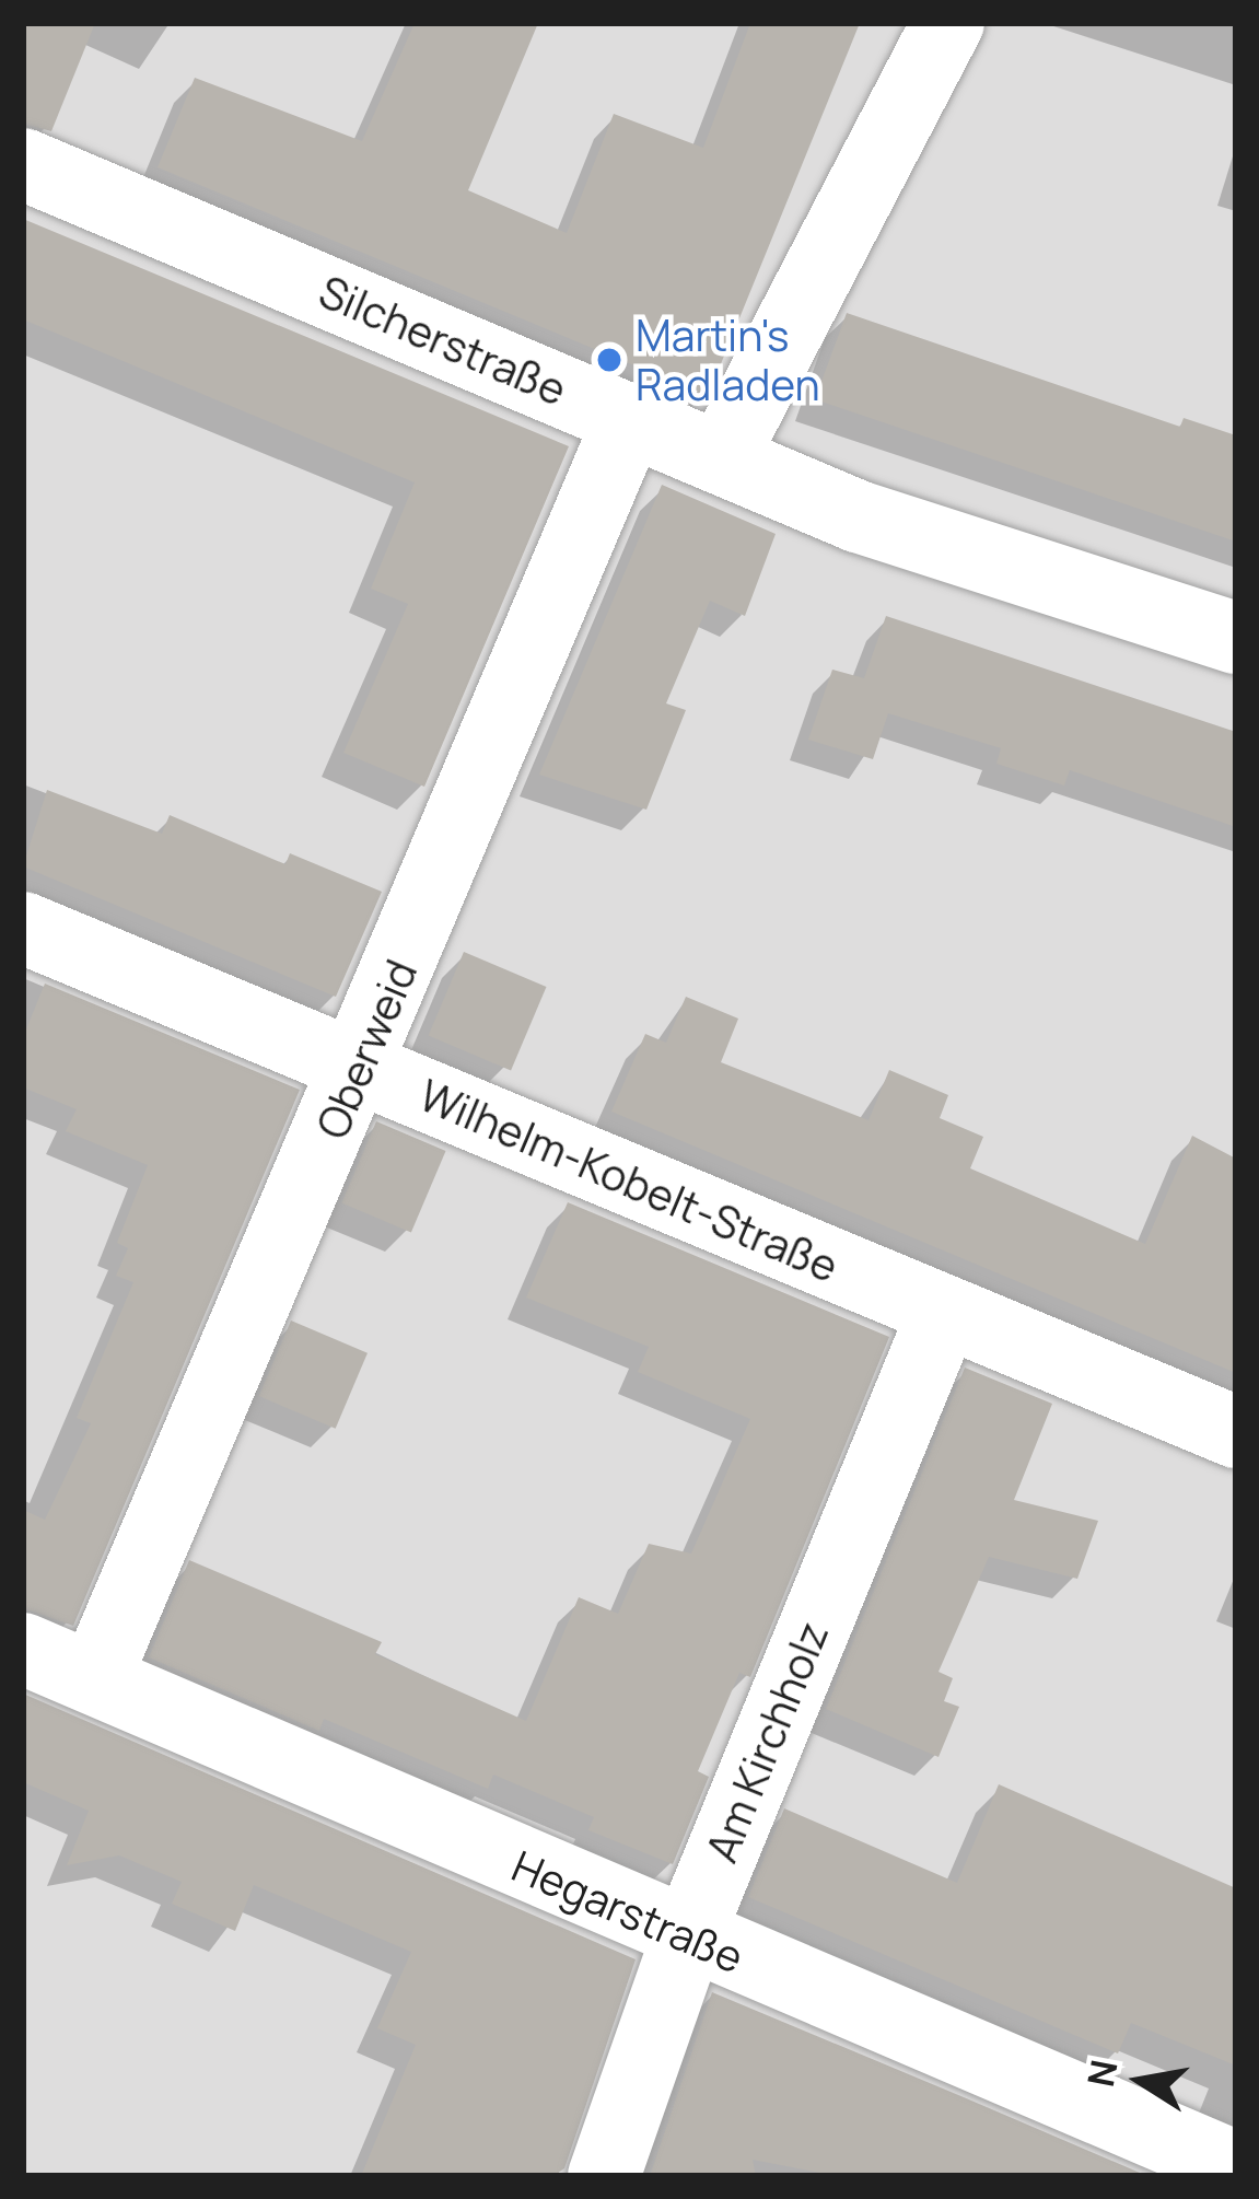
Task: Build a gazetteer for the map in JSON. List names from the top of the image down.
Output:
{
  "streets": {
    "street": [
      "Silcherstraße",
      "Oberweid",
      "Wilhelm-Kobelt-Straße",
      "Am Kirchholz",
      "Hegarstraße"
    ]
  },
  "crossings": [
    ["Silcherstraße", "Oberweid"],
    ["Oberweid", "Wilhelm-Kobelt-Straße"],
    ["Oberweid", "Hegarstraße"],
    ["Wilhelm-Kobelt-Straße", "Am Kirchholz"],
    ["Am Kirchholz", "Hegarstraße"]
  ],
  "places": ["Martin's Radladen"],
  "north": "left"
}
